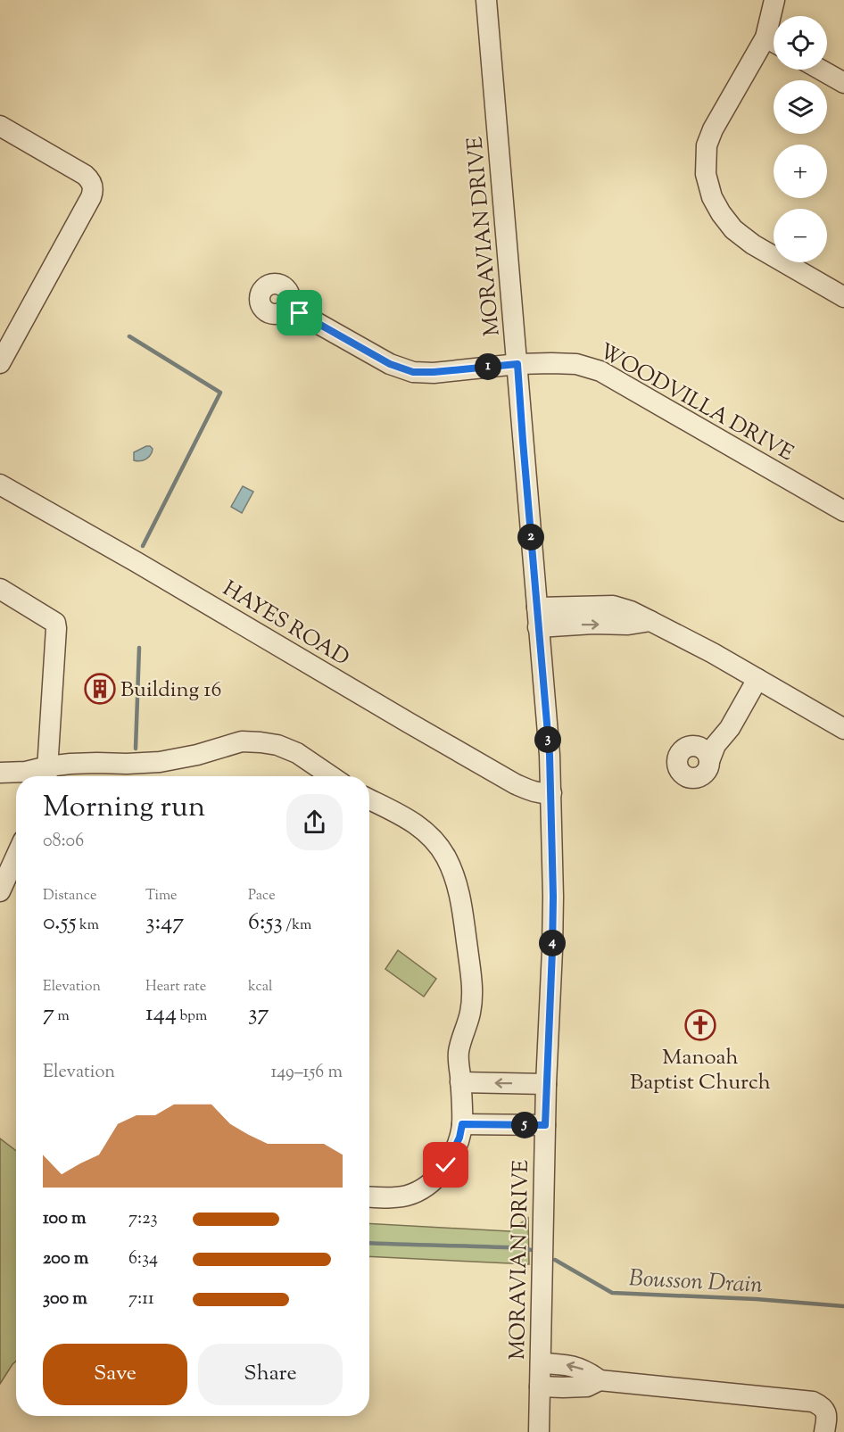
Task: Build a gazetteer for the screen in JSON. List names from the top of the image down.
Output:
{
  "streets": {
    "street": ["MORAVIAN DRIVE", "WOODVILLA DRIVE", "HAYES ROAD"]
  },
  "crossings": [
    ["MORAVIAN DRIVE", "WOODVILLA DRIVE"],
    ["MORAVIAN DRIVE", "HAYES ROAD"]
  ],
  "water": ["Bousson Drain"],
  "places": {
    "building": ["Building 16"],
    "church": ["Manoah Baptist Church"]
  },
  "page": {
    "map_buttons": ["+", "−"],
    "pins": [
      "1",
      "2",
      "3",
      "4",
      "5"
    ],
    "heading": ["Morning run", "08:06"],
    "stats": [
      ["Distance", "0.55 km"],
      ["Time", "3:47"],
      ["Pace", "6:53 /km"],
      ["Elevation", "7 m"],
      ["Heart rate", "144 bpm"],
      ["kcal", "37"]
    ],
    "chart": ["Elevation", "149–156 m"],
    "list": [
      {
        "name": "100 m",
        "note": "7:23"
      },
      {
        "name": "200 m",
        "note": "6:34"
      },
      {
        "name": "300 m",
        "note": "7:11"
      }
    ],
    "buttons": ["Save", "Share"]
  }
}
